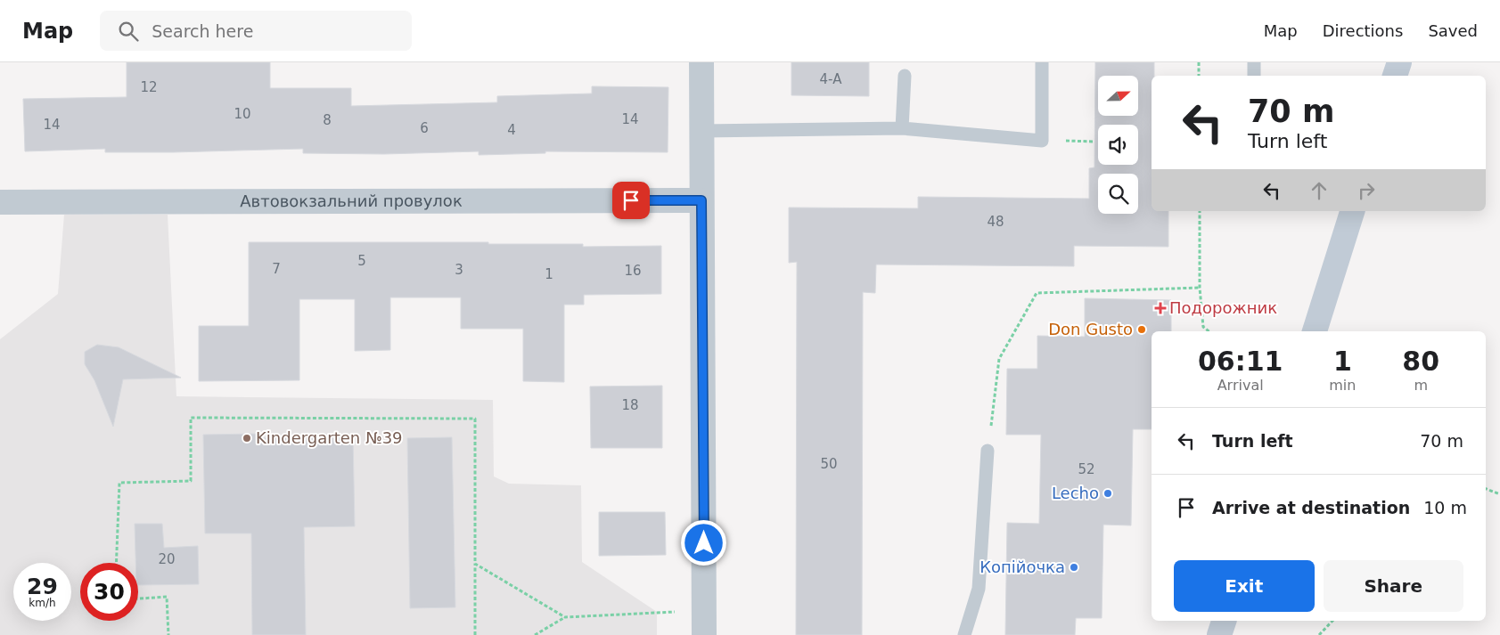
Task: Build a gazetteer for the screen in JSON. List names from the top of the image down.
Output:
{
  "streets": {
    "street": ["Автовокзальний провулок"]
  },
  "places": {
    "health": ["Подорожник"],
    "other": [
      "Don Gusto",
      "Kindergarten №39",
      "Lecho",
      "Копійочка"
    ]
  },
  "house_numbers": [
    "4-А",
    "12",
    "10",
    "14",
    "8",
    "14",
    "6",
    "4",
    "48",
    "5",
    "7",
    "3",
    "16",
    "1",
    "18",
    "50",
    "52",
    "20"
  ],
  "north": "right",
  "page": {
    "header": "Map",
    "search": "Search here",
    "nav": ["Map", "Directions", "Saved"],
    "turn": ["70 m", "Turn left"],
    "eta": [
      "06:11",
      "Arrival",
      "1",
      "min",
      "80",
      "m"
    ],
    "list": [
      {
        "name": "Turn left",
        "value": "70 m"
      },
      {
        "name": "Arrive at destination",
        "value": "10 m"
      }
    ],
    "buttons": ["Exit", "Share"],
    "speed": "29 km/h",
    "limit": "30"
  }
}
